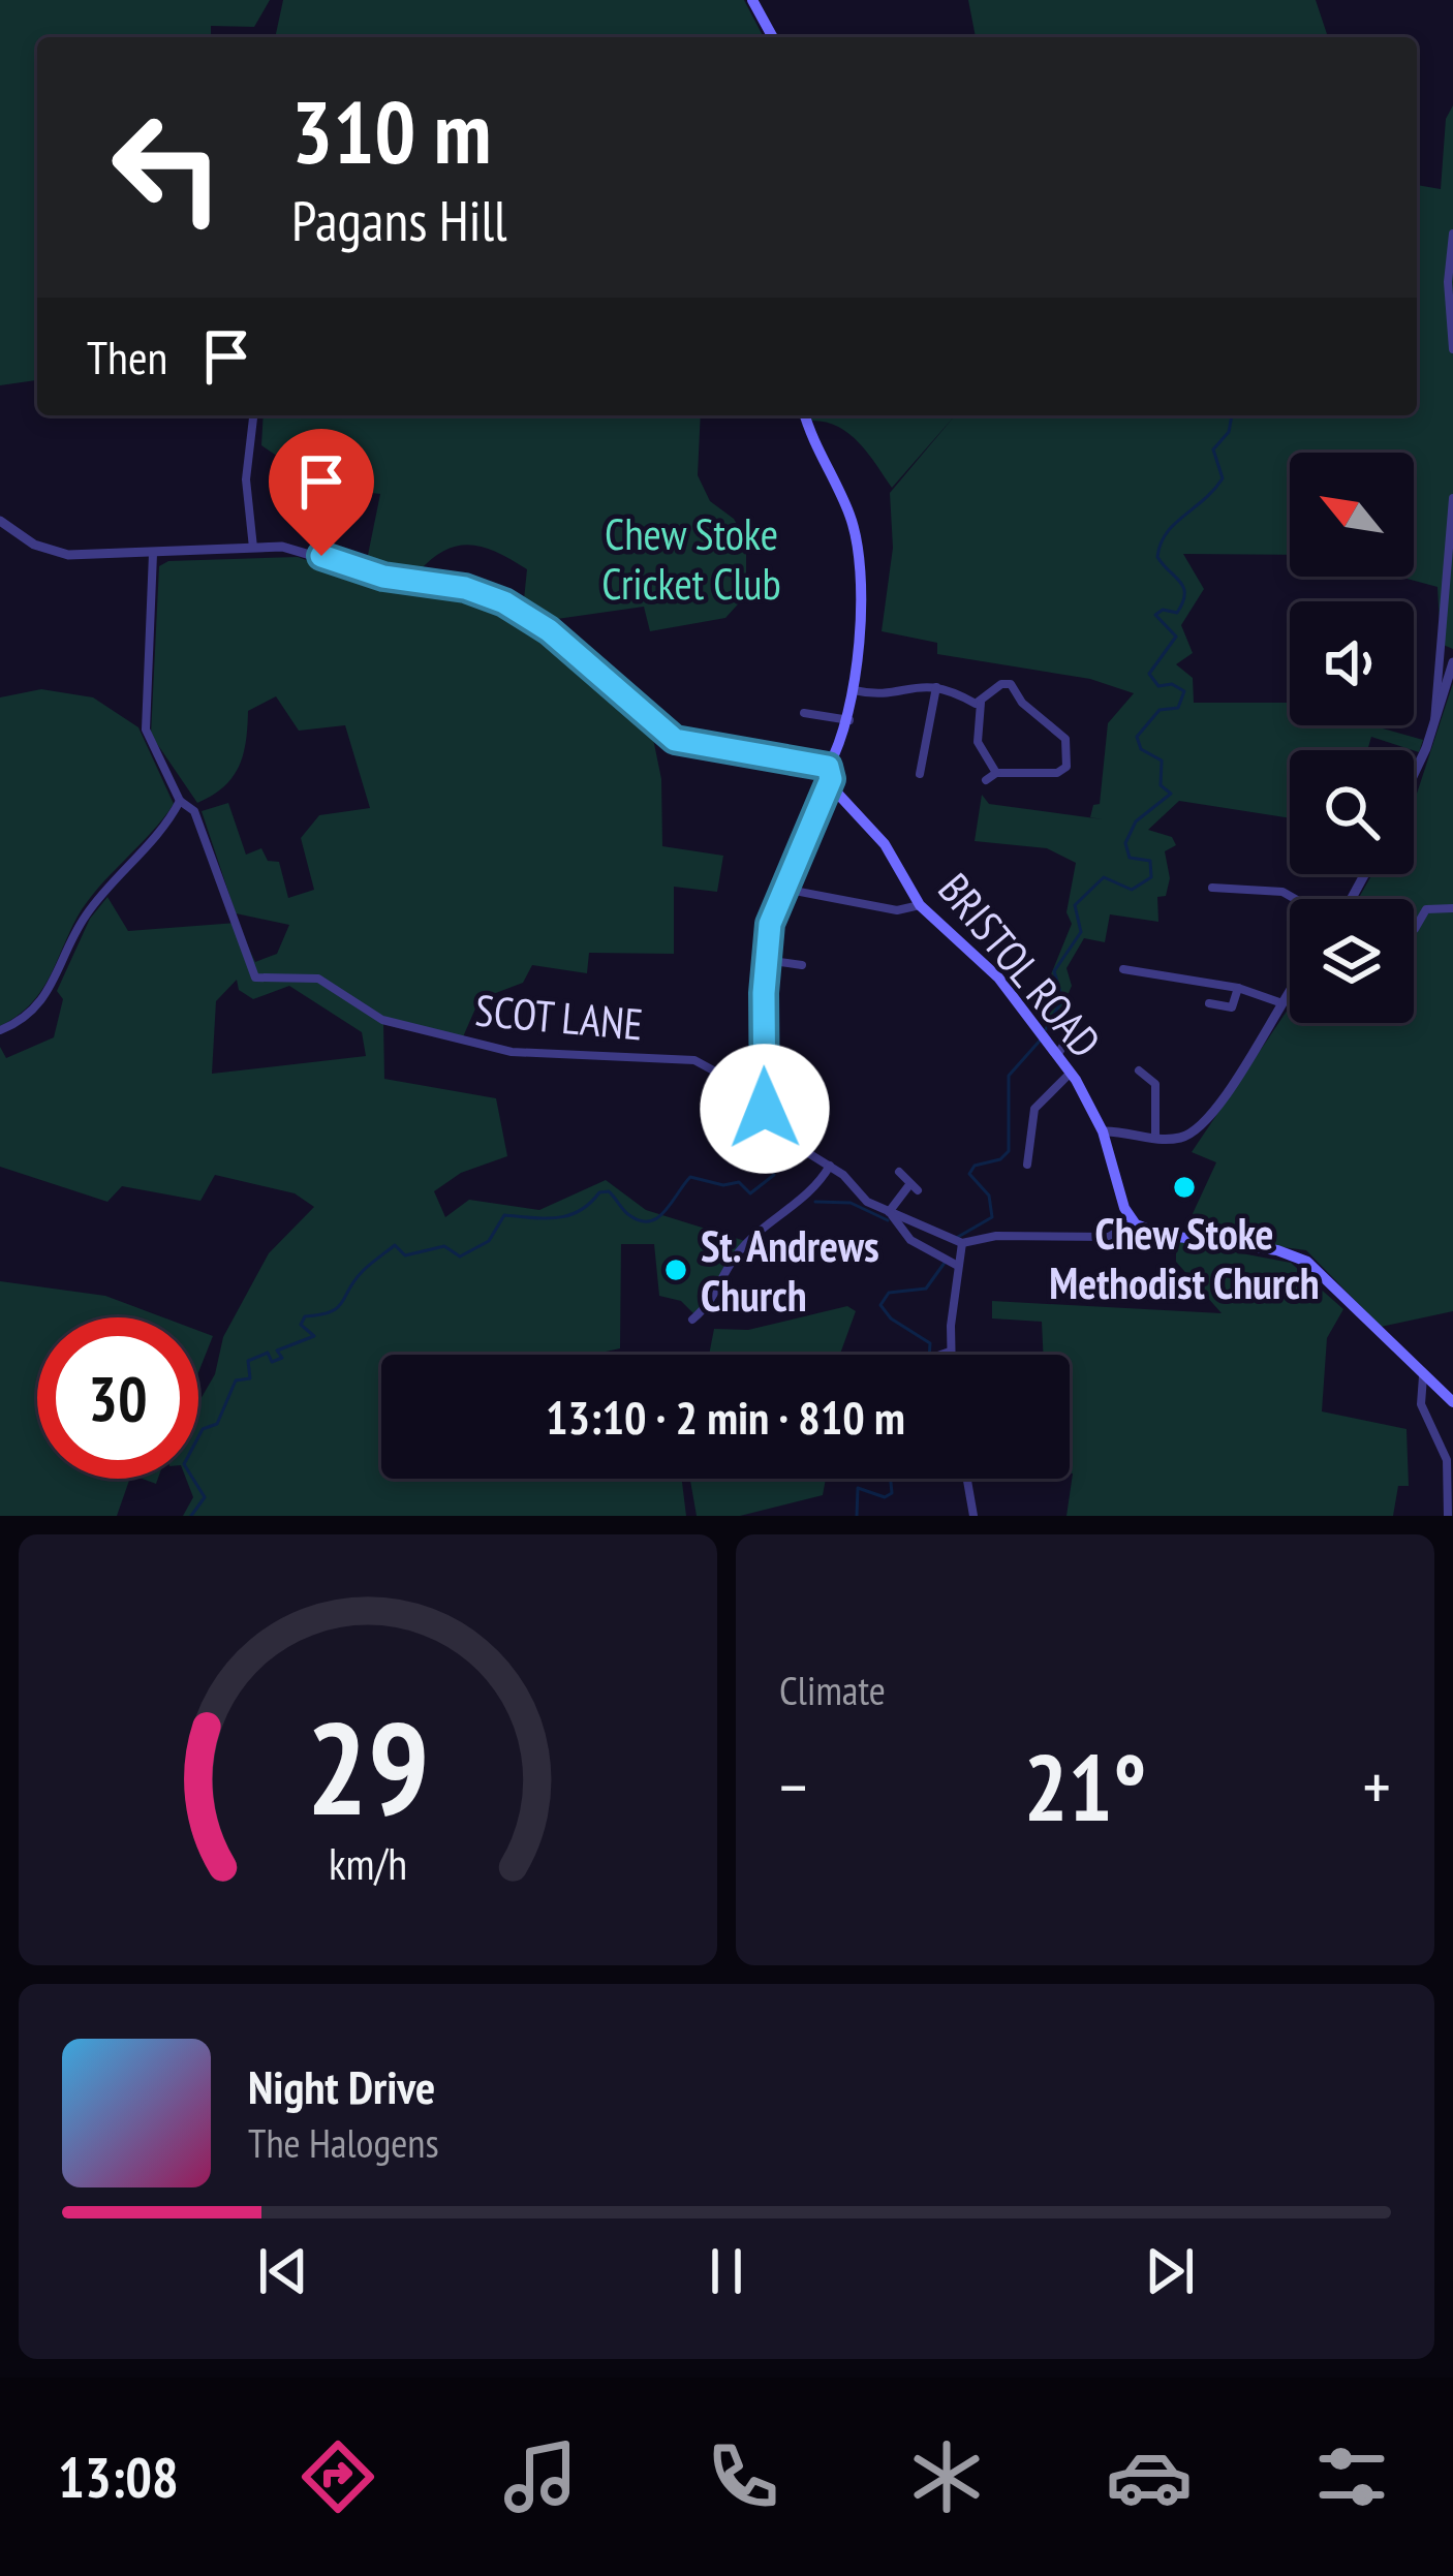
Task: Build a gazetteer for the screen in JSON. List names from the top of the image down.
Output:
{
  "streets": {
    "main road": ["BRISTOL ROAD"],
    "street": ["SCOT LANE"]
  },
  "parks": ["Chew Stoke Cricket Club"],
  "places": ["Chew Stoke Methodist Church", "St. Andrews Church"],
  "north": "top left",
  "page": {
    "turn": ["310 m", "Pagans Hill"],
    "then": "Then",
    "limit": "30",
    "trip": "13:10 · 2 min · 810 m",
    "tile": "Climate",
    "heat": ["−", "21°", "+"],
    "song": ["Night Drive", "The Halogens"],
    "tabs": "13:08",
    "gauge": ["29", "km/h"]
  }
}
